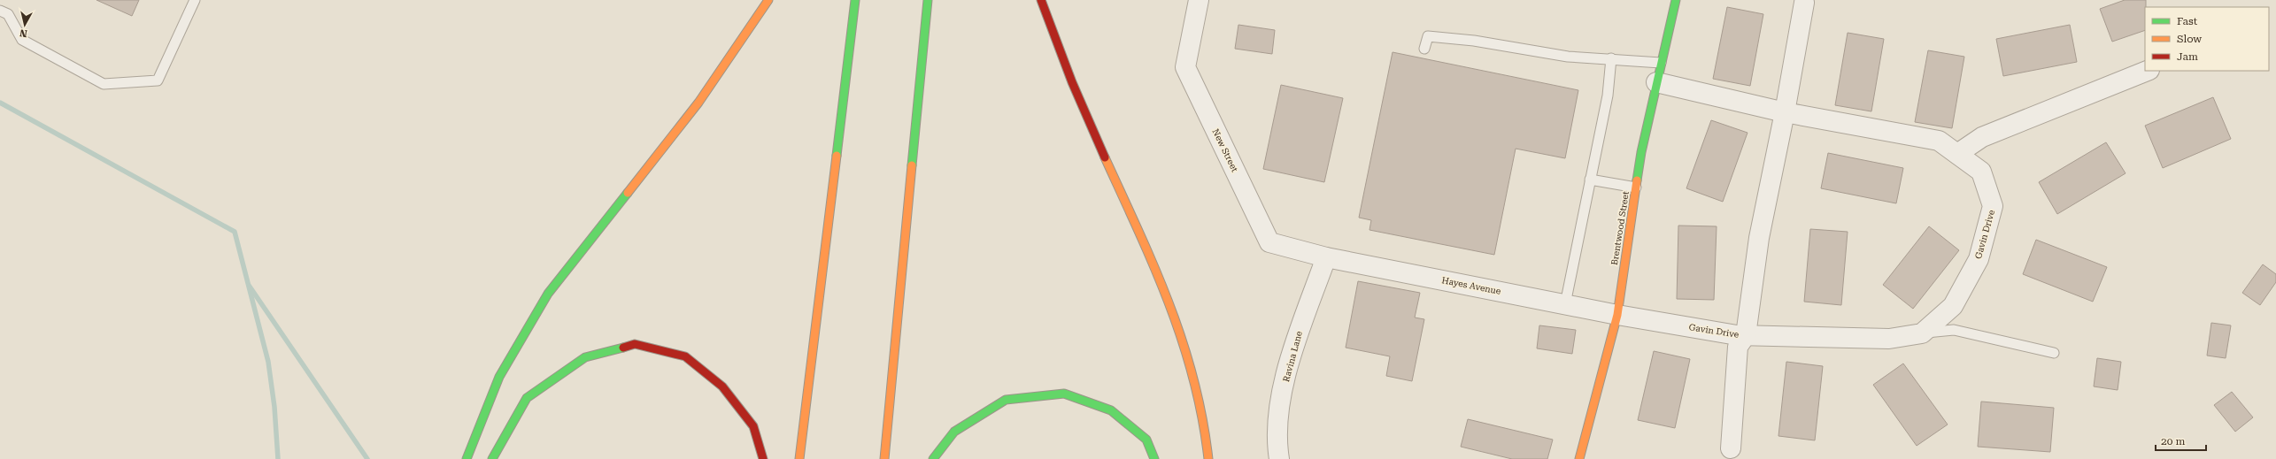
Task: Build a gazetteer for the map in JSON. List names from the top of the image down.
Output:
{
  "streets": {
    "main road": ["Brentwood Street"],
    "street": [
      "New Street",
      "Gavin Drive",
      "Hayes Avenue",
      "Ravina Lane"
    ]
  },
  "crossings": [
    ["New Street", "Hayes Avenue"],
    ["New Street", "Ravina Lane"],
    ["Brentwood Street", "Gavin Drive"],
    ["Brentwood Street", "Hayes Avenue"],
    ["Gavin Drive", "Hayes Avenue"],
    ["Hayes Avenue", "Ravina Lane"]
  ],
  "legend": ["Fast", "Slow", "Jam"],
  "scale_bar": "20 m",
  "north": "bottom"
}
